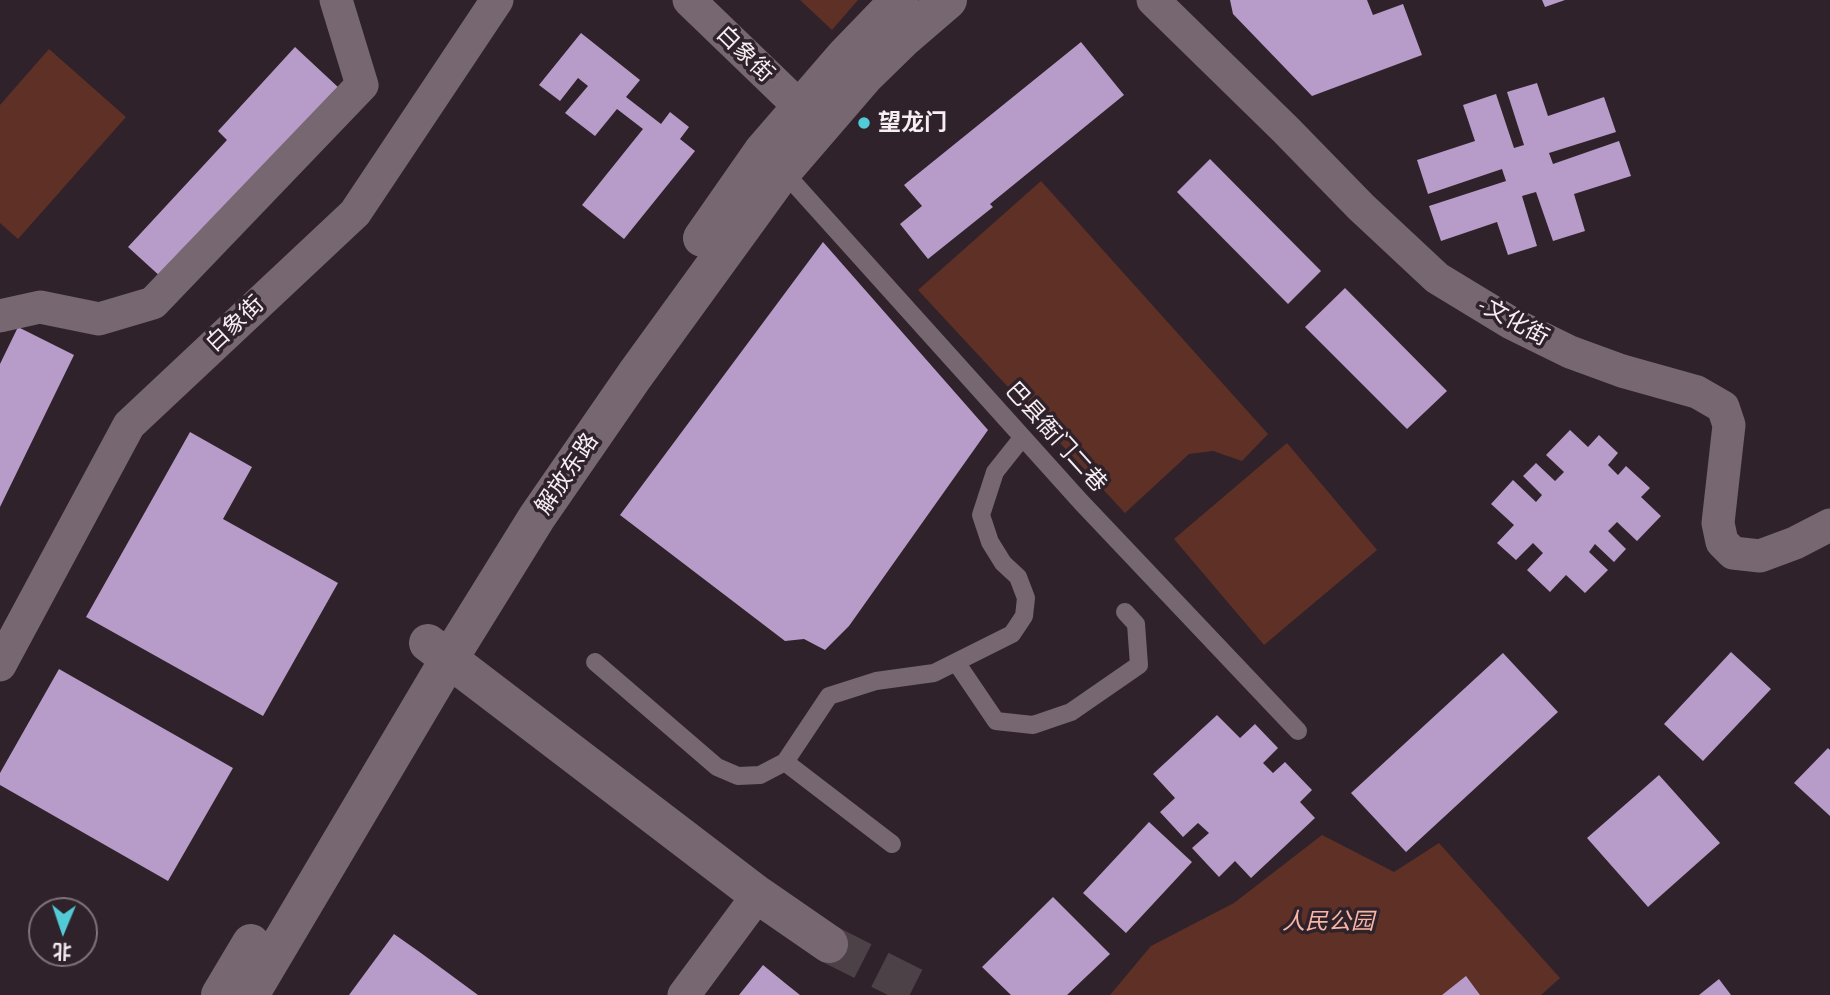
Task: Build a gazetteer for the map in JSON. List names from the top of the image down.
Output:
{
  "streets": {
    "main road": ["解放东路"],
    "street": ["白象街", "-文化街"],
    "lane": ["巴县衙门二巷"]
  },
  "crossings": [
    ["白象街", "解放东路"],
    ["巴县衙门二巷", "解放东路"]
  ],
  "parks": ["人民公园"],
  "places": ["望龙门"],
  "north": "bottom"
}
